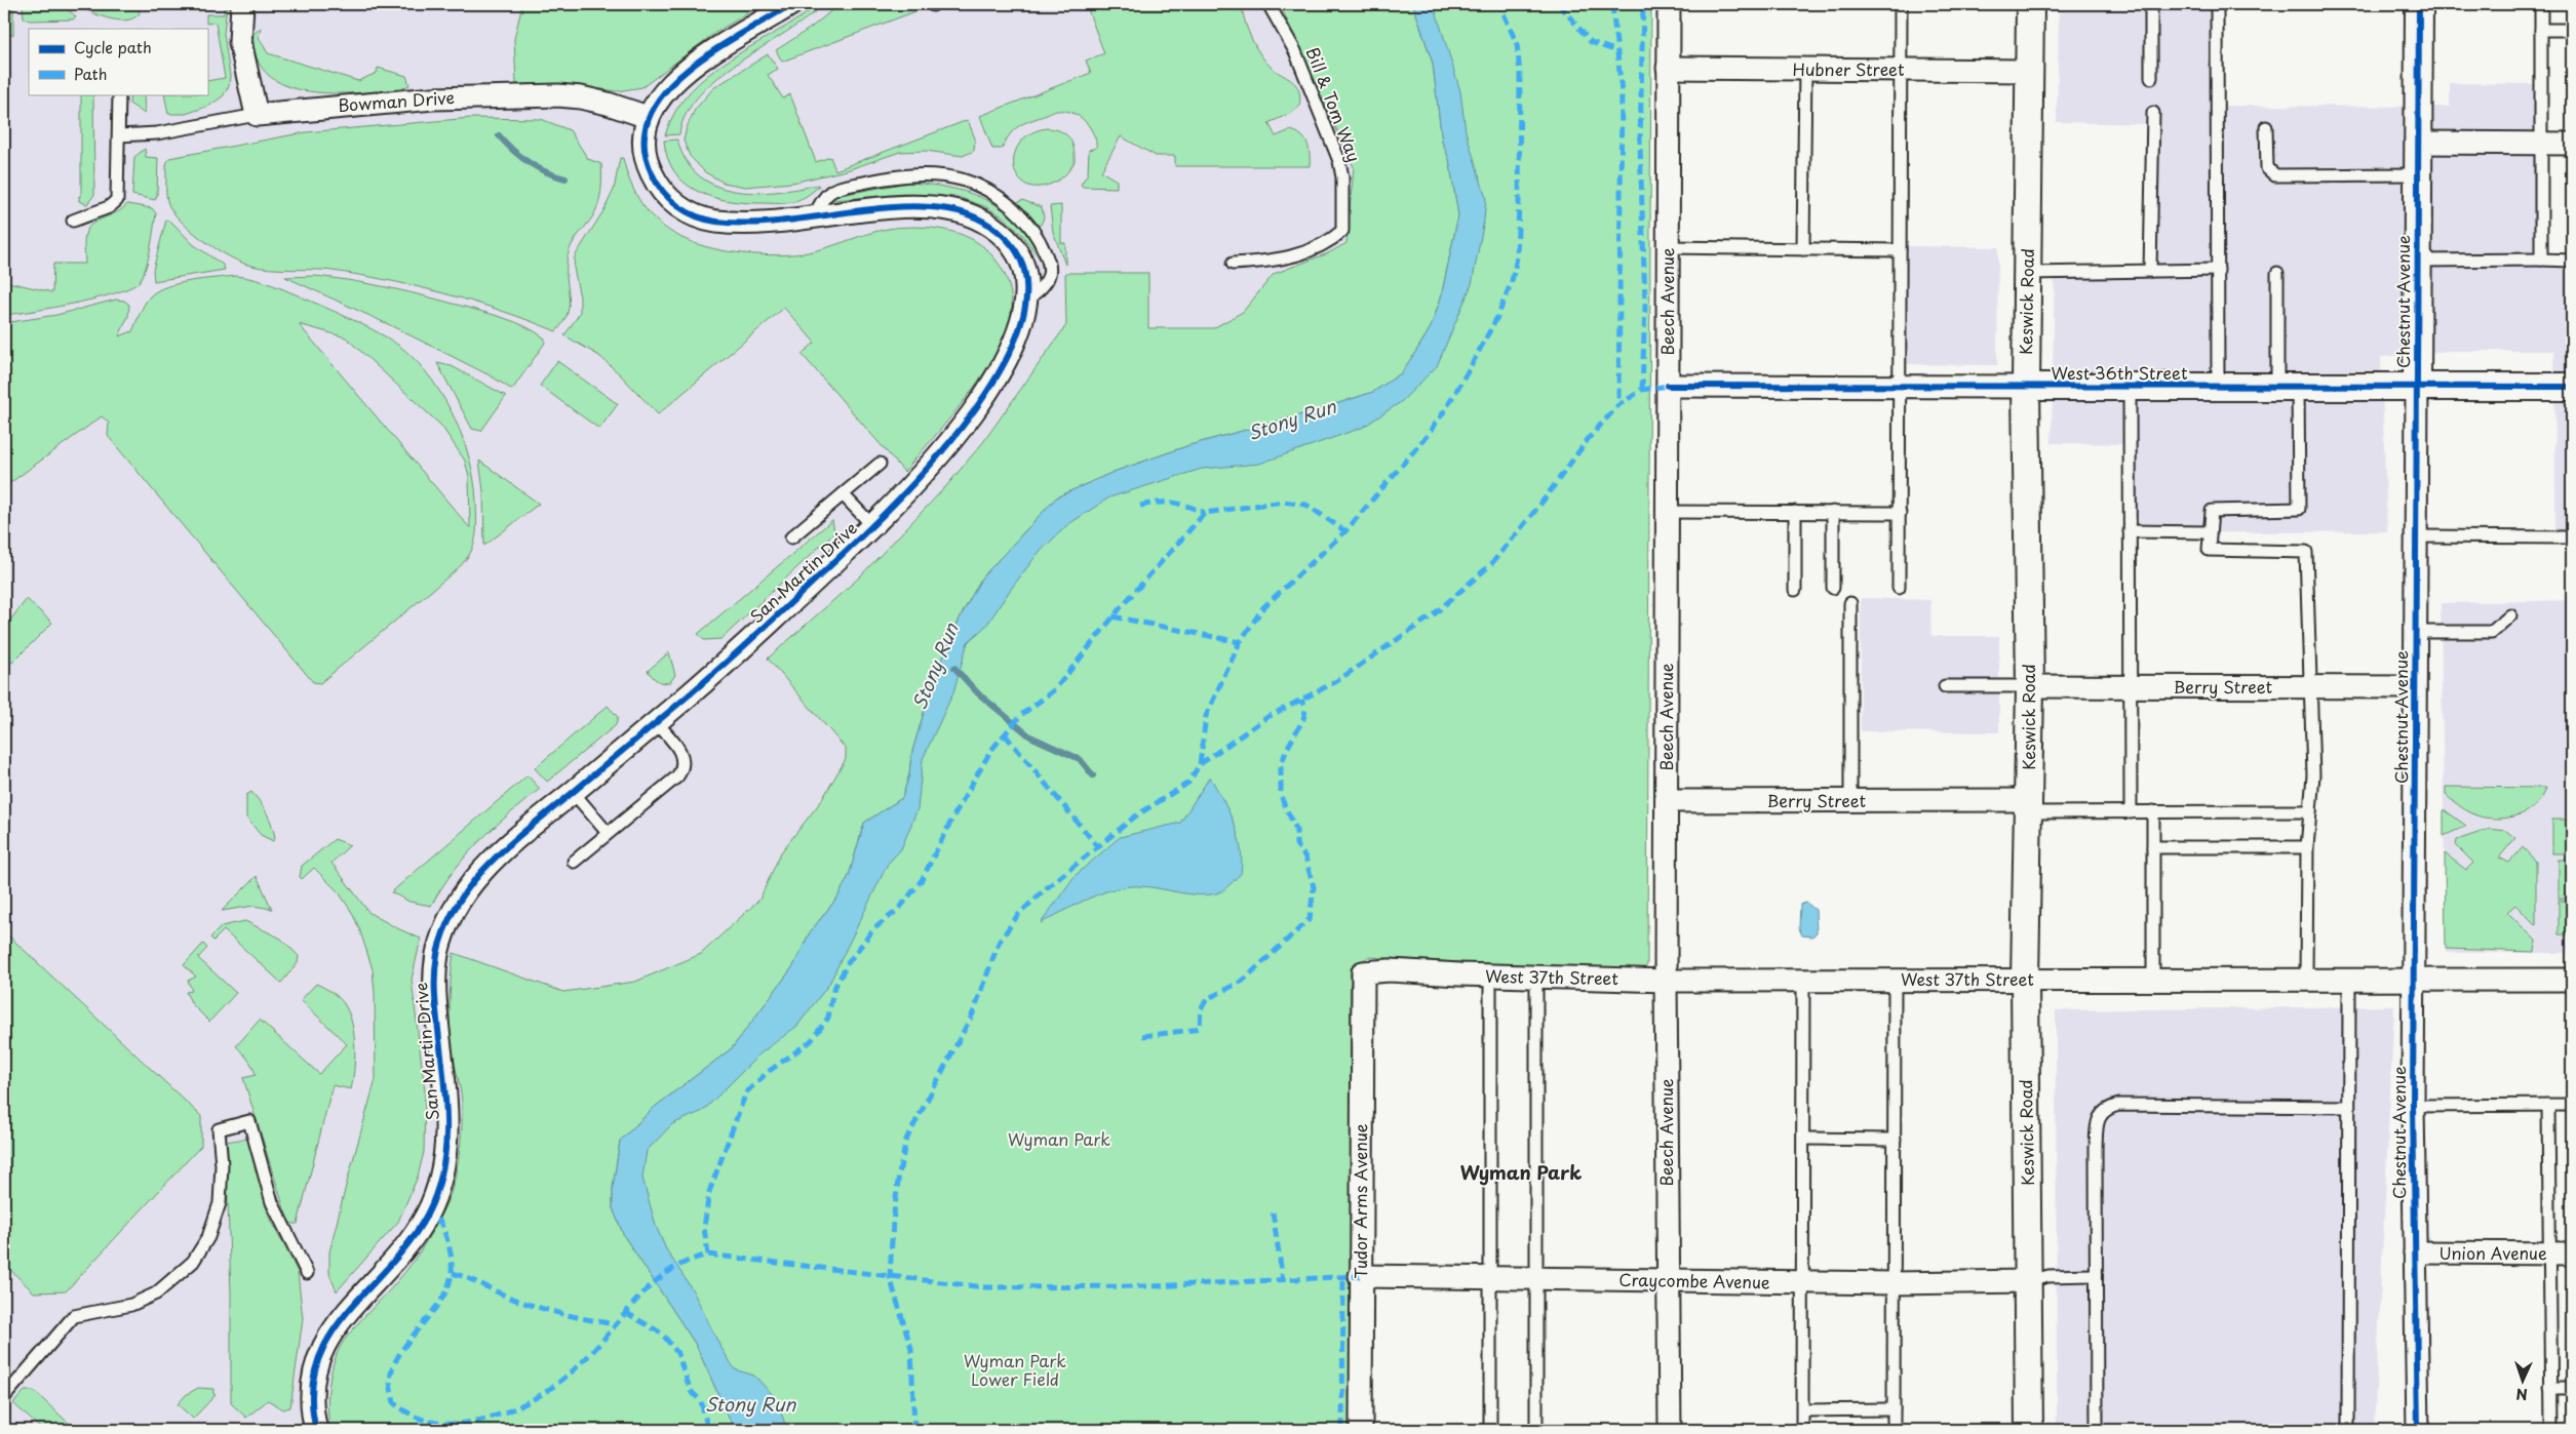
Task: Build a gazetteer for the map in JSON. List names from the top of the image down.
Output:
{
  "streets": {
    "street": [
      "Hubner Street",
      "Bowman Drive",
      "Beech Avenue",
      "Keswick Road",
      "Chestnut Avenue",
      "West 36th Street",
      "San Martin Drive",
      "Berry Street",
      "West 37th Street",
      "Tudor Arms Avenue",
      "Union Avenue",
      "Craycombe Avenue"
    ],
    "lane": ["Bill & Tom Way"]
  },
  "crossings": [
    ["Hubner Street", "Beech Avenue"],
    ["Hubner Street", "Keswick Road"],
    ["Bowman Drive", "San Martin Drive"],
    ["Beech Avenue", "West 36th Street"],
    ["Beech Avenue", "Berry Street"],
    ["Beech Avenue", "West 37th Street"],
    ["Beech Avenue", "Craycombe Avenue"],
    ["Keswick Road", "West 36th Street"],
    ["Keswick Road", "Berry Street"],
    ["Keswick Road", "West 37th Street"],
    ["Keswick Road", "Craycombe Avenue"],
    ["Chestnut Avenue", "West 36th Street"],
    ["Chestnut Avenue", "Berry Street"],
    ["Chestnut Avenue", "West 37th Street"],
    ["Chestnut Avenue", "Union Avenue"],
    ["West 37th Street", "Tudor Arms Avenue"],
    ["Tudor Arms Avenue", "Craycombe Avenue"]
  ],
  "districts": ["Wyman Park"],
  "water": ["Stony Run"],
  "parks": ["Wyman Park", "Wyman Park Lower Field"],
  "legend": ["Cycle path", "Path"],
  "north": "bottom"
}
